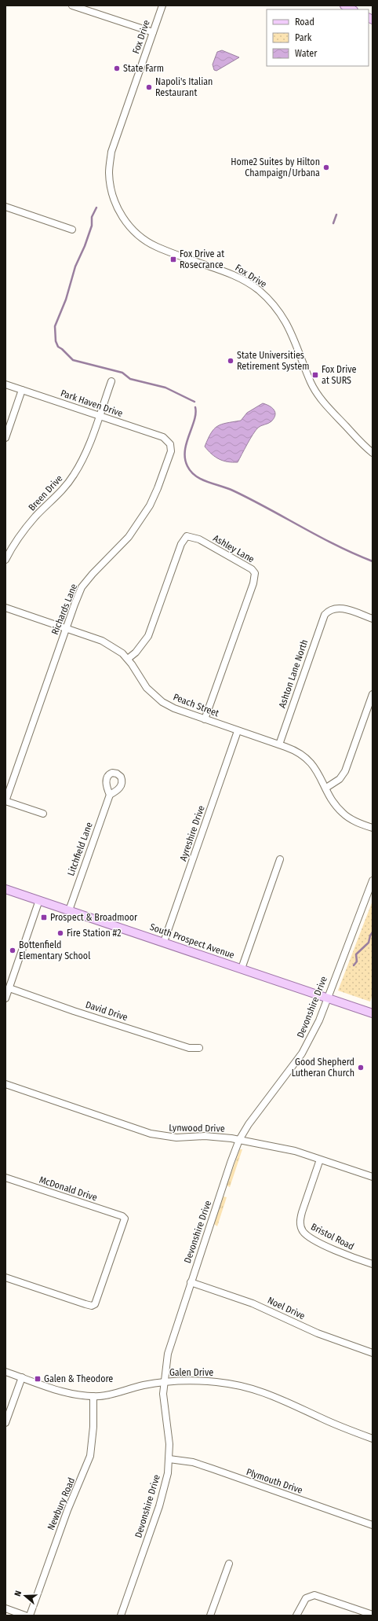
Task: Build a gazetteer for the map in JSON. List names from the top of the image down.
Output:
{
  "streets": {
    "main road": ["South Prospect Avenue"],
    "street": [
      "Fox Drive",
      "Park Haven Drive",
      "Breen Drive",
      "Ashley Lane",
      "Richards Lane",
      "Ashton Lane North",
      "Peach Street",
      "Ayreshire Drive",
      "Litchfield Lane",
      "Devonshire Drive",
      "David Drive",
      "Lynwood Drive",
      "McDonald Drive",
      "Bristol Road",
      "Noel Drive",
      "Galen Drive",
      "Plymouth Drive",
      "Newbury Road"
    ]
  },
  "crossings": [
    ["Park Haven Drive", "Breen Drive"],
    ["Park Haven Drive", "Richards Lane"],
    ["Ashley Lane", "Peach Street"],
    ["Richards Lane", "Peach Street"],
    ["Ashton Lane North", "Peach Street"],
    ["Peach Street", "Ayreshire Drive"],
    ["Ayreshire Drive", "South Prospect Avenue"],
    ["Litchfield Lane", "South Prospect Avenue"],
    ["South Prospect Avenue", "Devonshire Drive"],
    ["Devonshire Drive", "Lynwood Drive"],
    ["Devonshire Drive", "Noel Drive"],
    ["Devonshire Drive", "Galen Drive"],
    ["Devonshire Drive", "Plymouth Drive"],
    ["Lynwood Drive", "Bristol Road"],
    ["Galen Drive", "Newbury Road"]
  ],
  "places": {
    "other": [
      "State Farm",
      "Napoli's Italian Restaurant",
      "Home2 Suites by Hilton Champaign/Urbana",
      "State Universities Retirement System",
      "Fire Station #2",
      "Bottenfield Elementary School",
      "Good Shepherd Lutheran Church"
    ],
    "transit": [
      "Fox Drive at Rosecrance",
      "Fox Drive at SURS",
      "Prospect & Broadmoor",
      "Galen & Theodore"
    ]
  },
  "legend": ["Road", "Park", "Water"],
  "north": "left"
}
